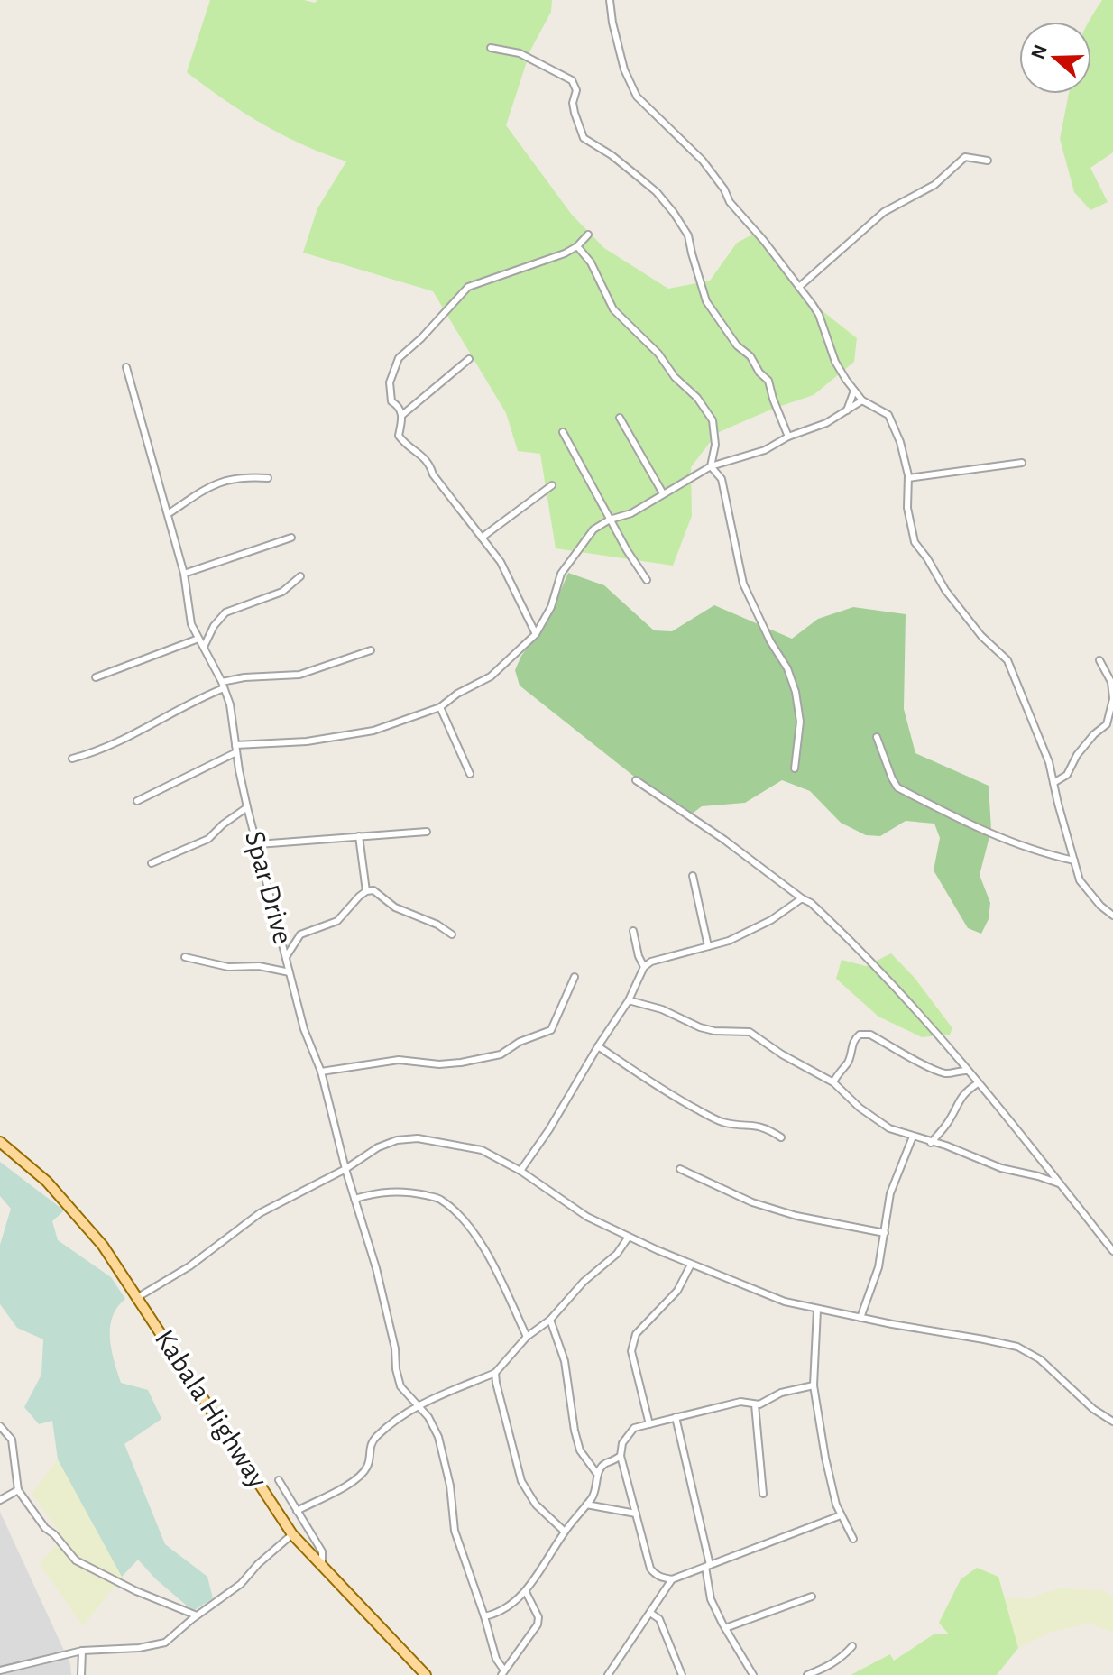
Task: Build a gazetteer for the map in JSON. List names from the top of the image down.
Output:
{
  "streets": {
    "main road": ["Kabala Highway"],
    "street": ["Spar Drive"]
  },
  "north": "left"
}
